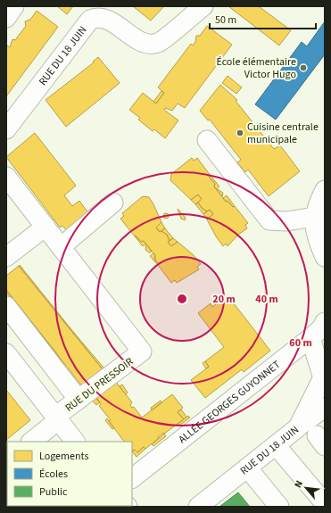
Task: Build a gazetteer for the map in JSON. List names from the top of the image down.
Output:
{
  "streets": {
    "street": ["RUE DU 18 JUIN", "RUE DU PRESSOIR", "ALLÉE GEORGES GUYONNET"]
  },
  "crossings": [
    ["RUE DU 18 JUIN", "ALLÉE GEORGES GUYONNET"]
  ],
  "places": ["École élémentaire Victor Hugo", "Cuisine centrale municipale"],
  "legend": ["Logements", "Écoles", "Public"],
  "scale_bar": "50 m",
  "north": "top left",
  "rings": ["20 m", "40 m", "60 m"]
}
